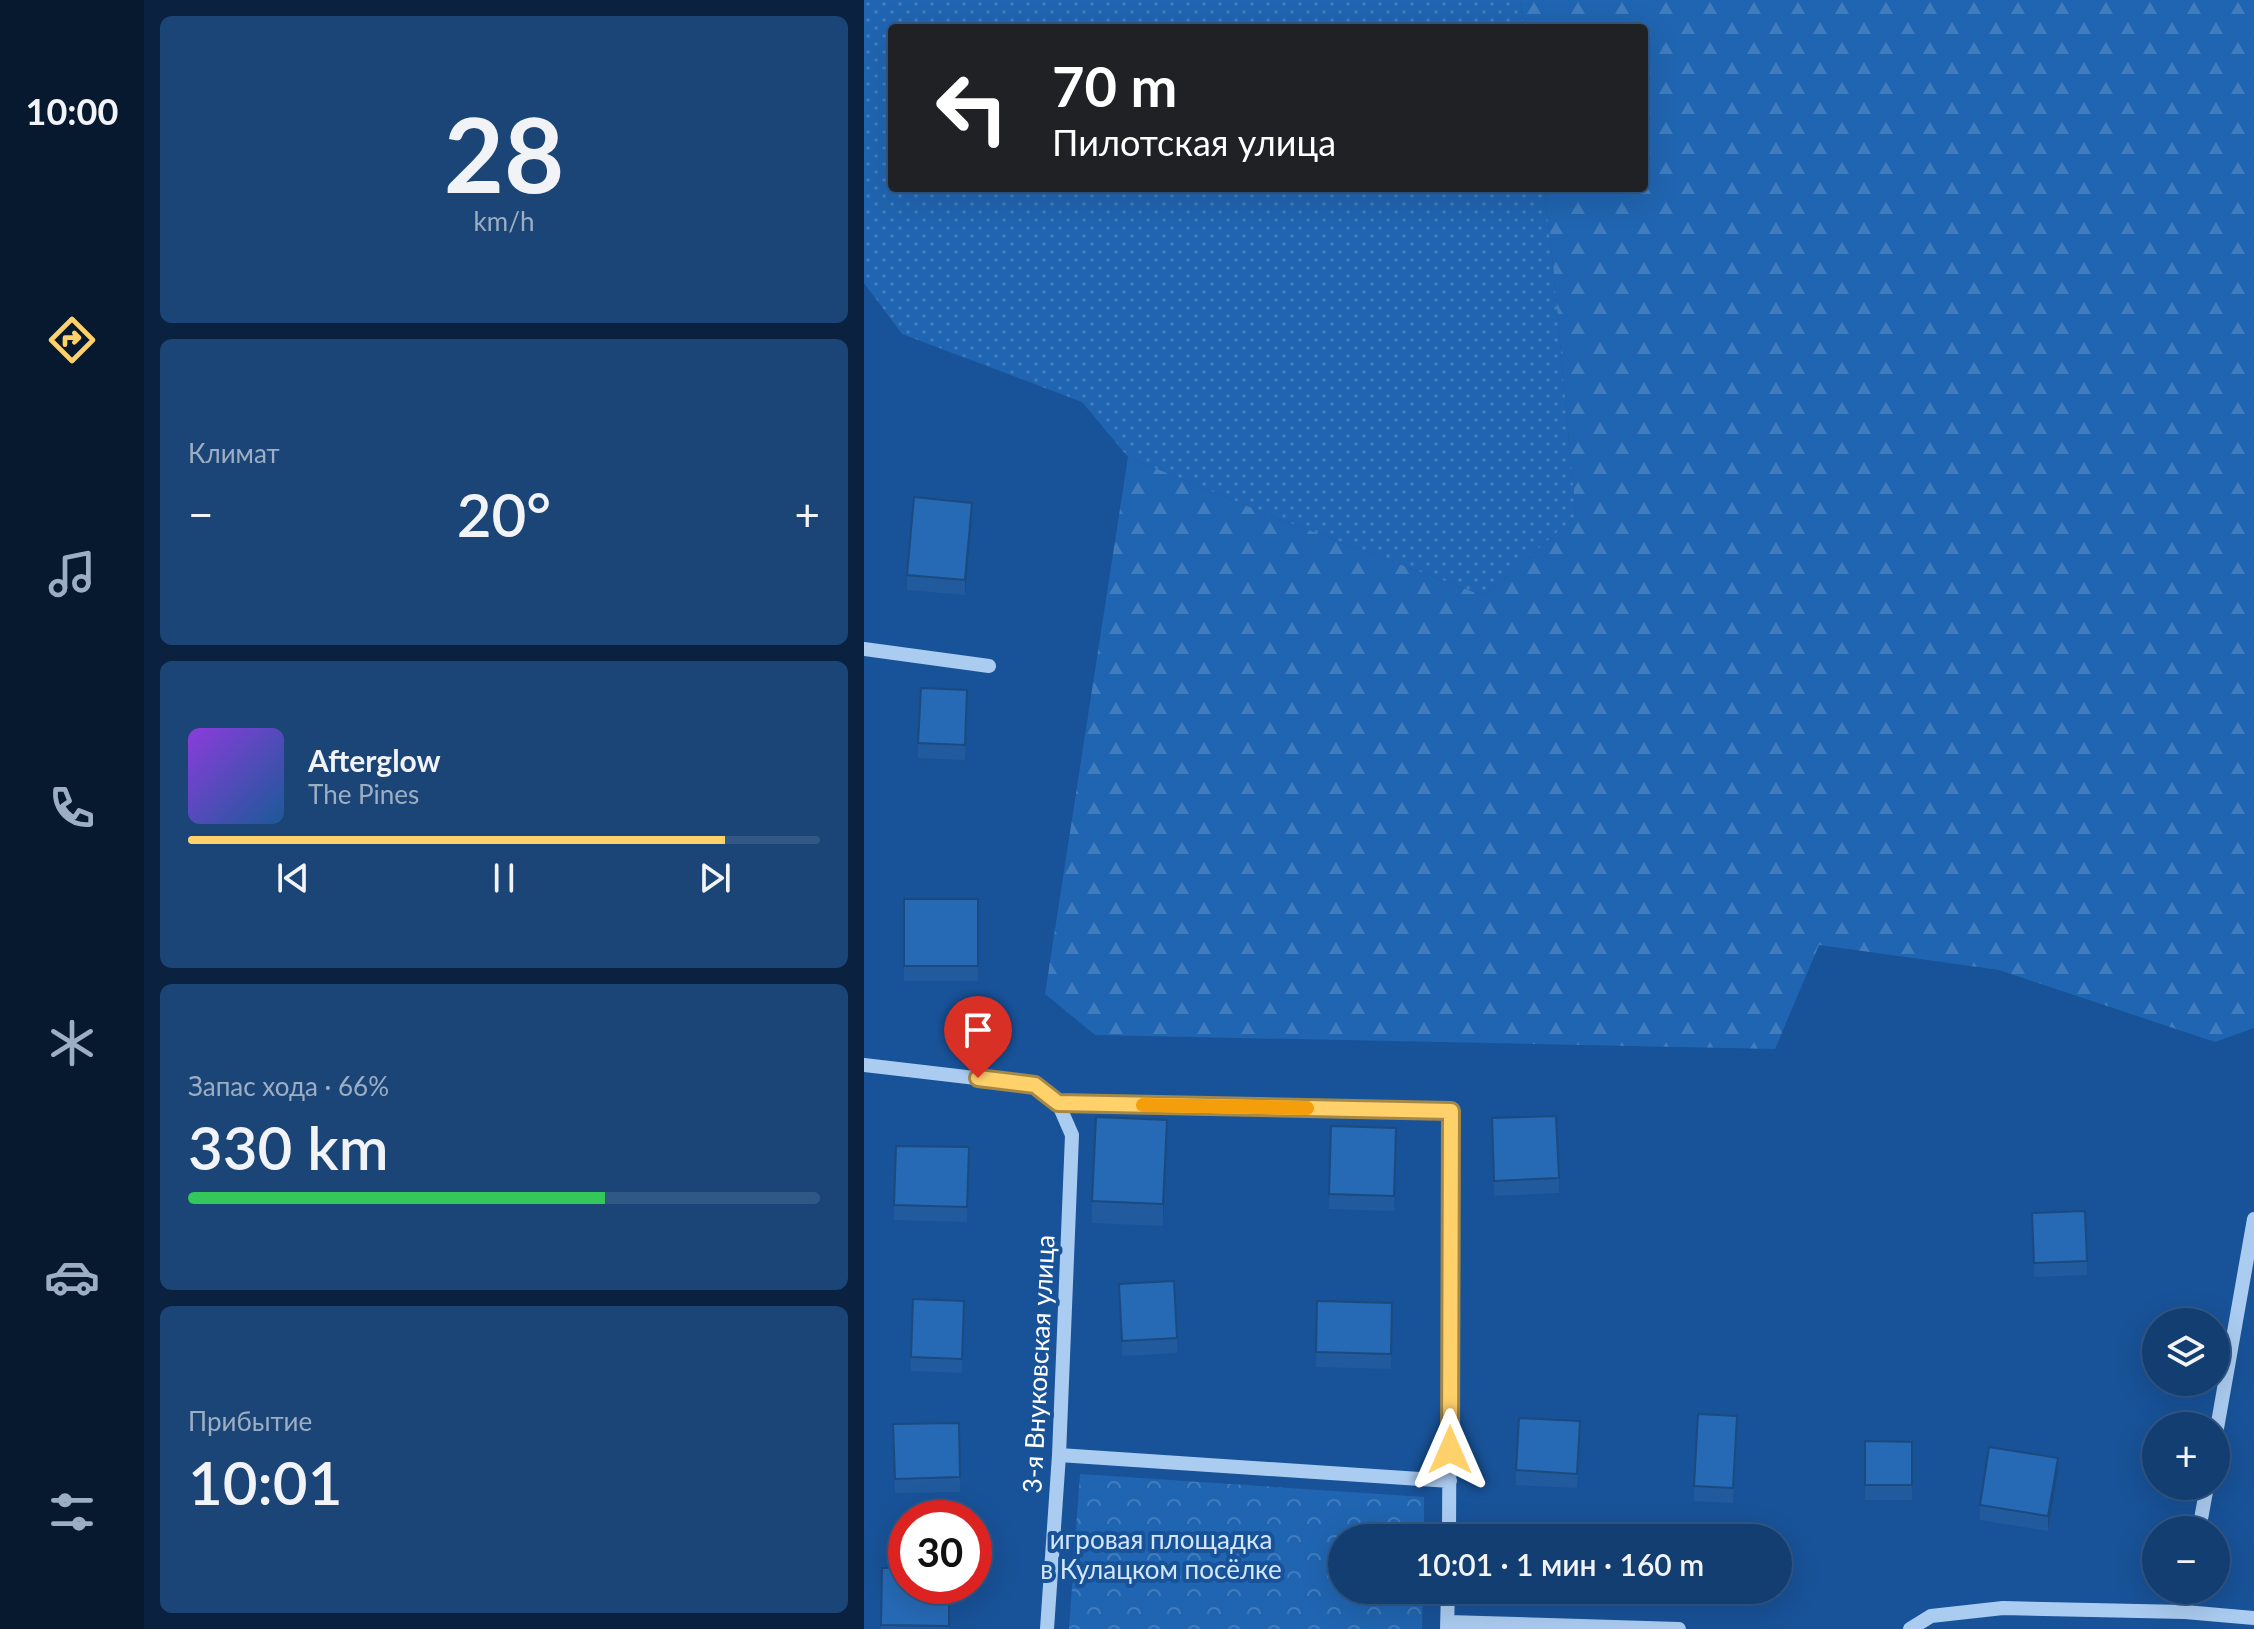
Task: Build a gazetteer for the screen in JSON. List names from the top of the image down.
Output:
{
  "streets": {
    "street": ["3-я Внуковская улица"]
  },
  "parks": ["игровая площадка в Кулацком посёлке"],
  "page": {
    "tabs": "10:00",
    "tile": [
      ["28", "km/h"],
      "Климат",
      ["Запас хода · 66%", "330 km"],
      ["Прибытие", "10:01"]
    ],
    "turn": ["70 m", "Пилотская улица"],
    "heat": ["−", "20°", "+"],
    "song": ["Afterglow", "The Pines"],
    "map_buttons": ["+", "−"],
    "limit": "30",
    "trip": "10:01 · 1 мин · 160 m"
  }
}
